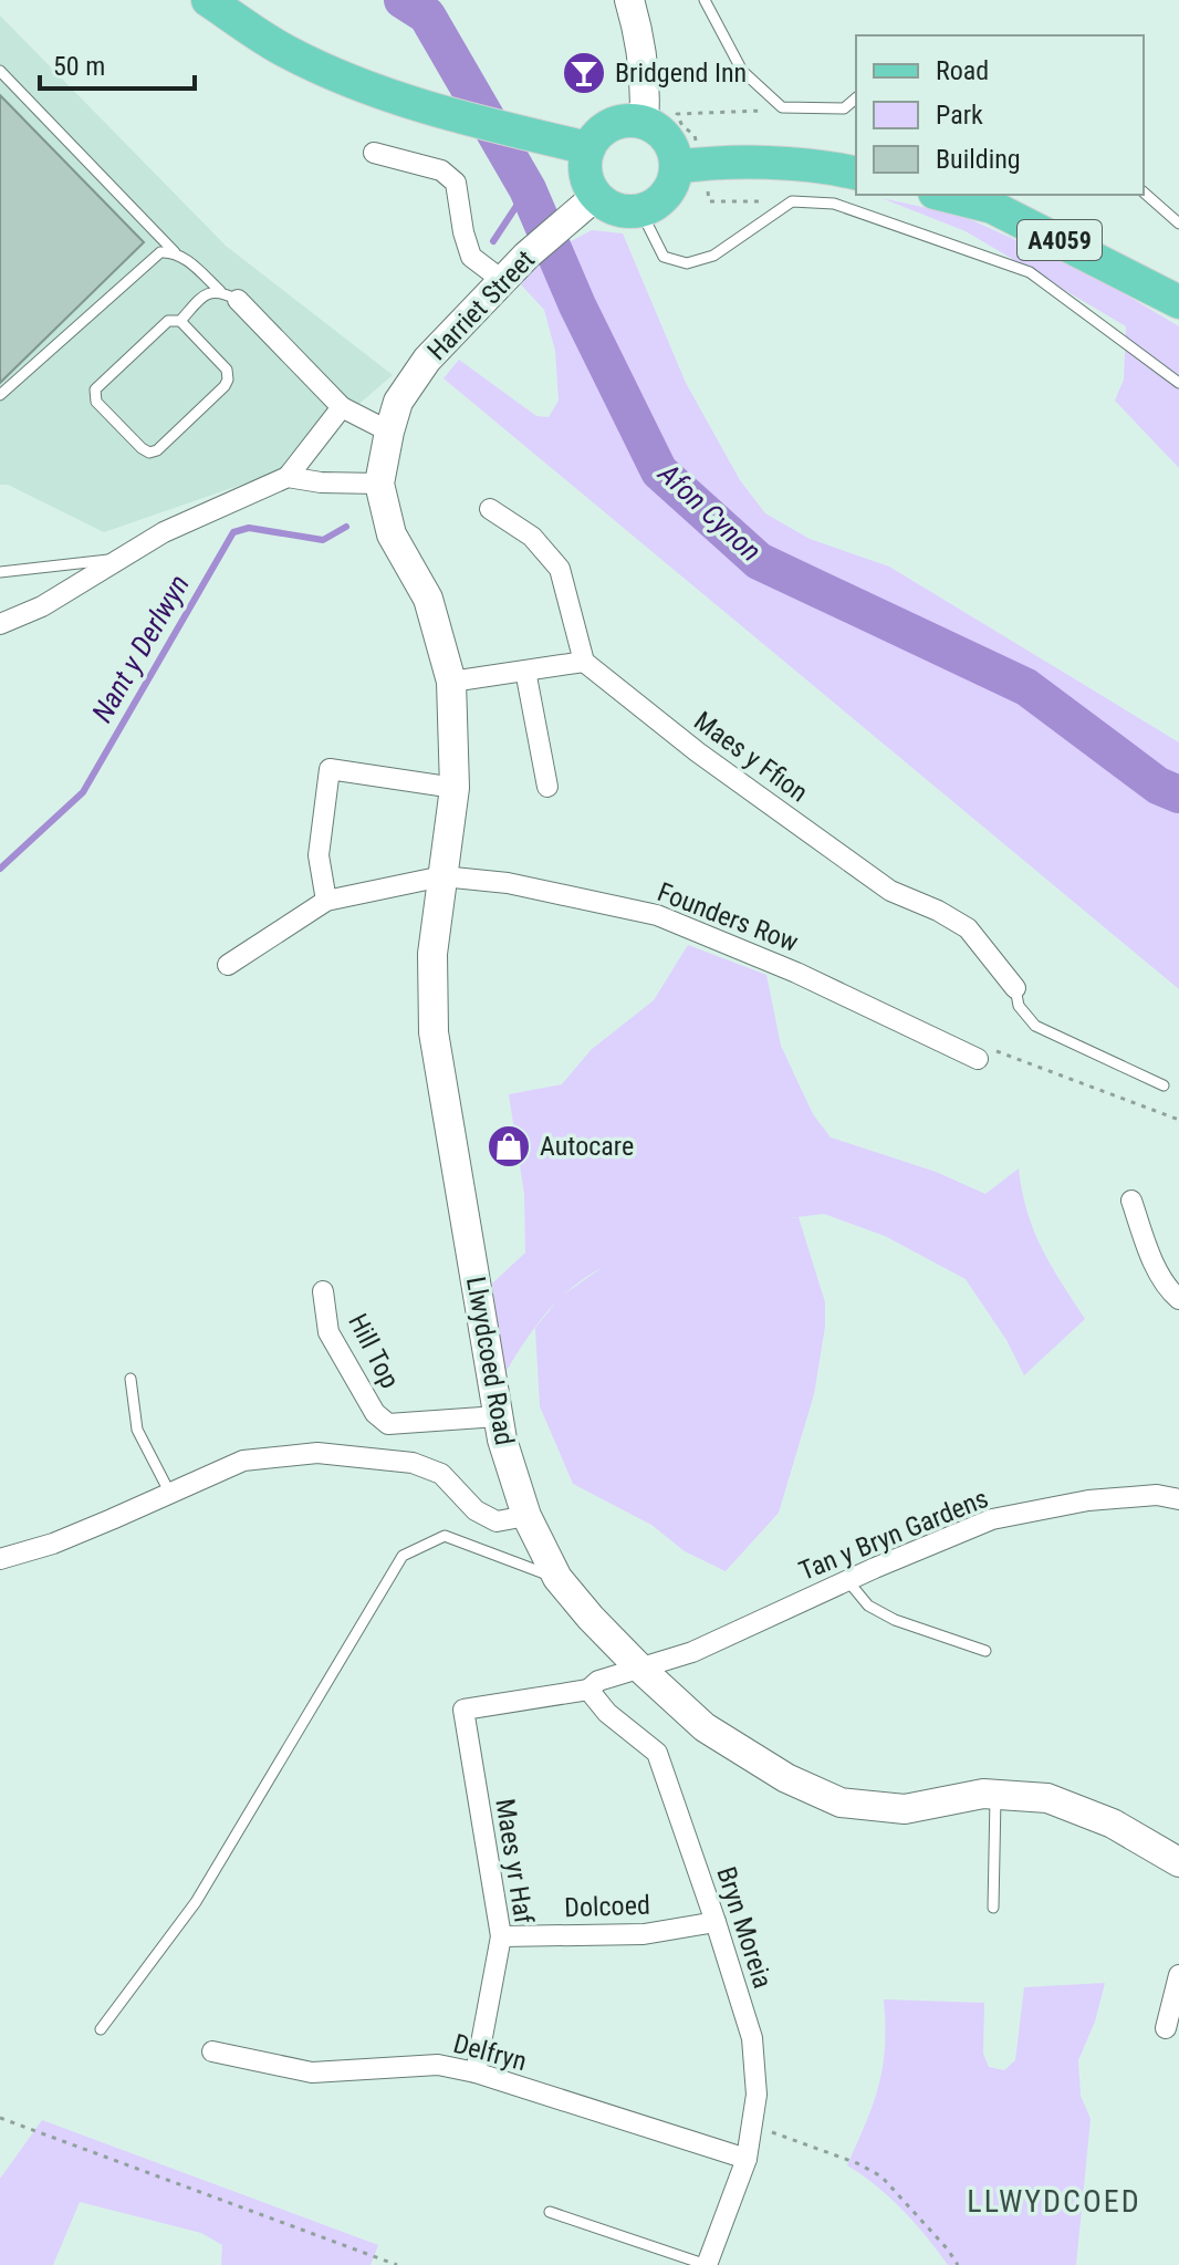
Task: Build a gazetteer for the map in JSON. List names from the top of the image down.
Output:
{
  "streets": {
    "main road": ["A4059", "Harriet Street", "Llwydcoed Road"],
    "street": [
      "Maes y Ffion",
      "Founders Row",
      "Hill Top",
      "Tan y Bryn Gardens",
      "Maes yr Haf",
      "Dolcoed",
      "Bryn Moreia",
      "Delfryn"
    ]
  },
  "crossings": [
    ["Harriet Street", "Llwydcoed Road"],
    ["Founders Row", "Llwydcoed Road"],
    ["Hill Top", "Llwydcoed Road"],
    ["Llwydcoed Road", "Tan y Bryn Gardens"],
    ["Maes yr Haf", "Dolcoed"],
    ["Maes yr Haf", "Bryn Moreia"],
    ["Maes yr Haf", "Delfryn"],
    ["Dolcoed", "Bryn Moreia"],
    ["Bryn Moreia", "Delfryn"]
  ],
  "districts": ["LLWYDCOED"],
  "water": ["Afon Cynon", "Nant y Derlwyn"],
  "places": {
    "bar": ["Bridgend Inn"],
    "shop": ["Autocare"]
  },
  "legend": ["Road", "Park", "Building"],
  "scale_bar": "50 m"
}
